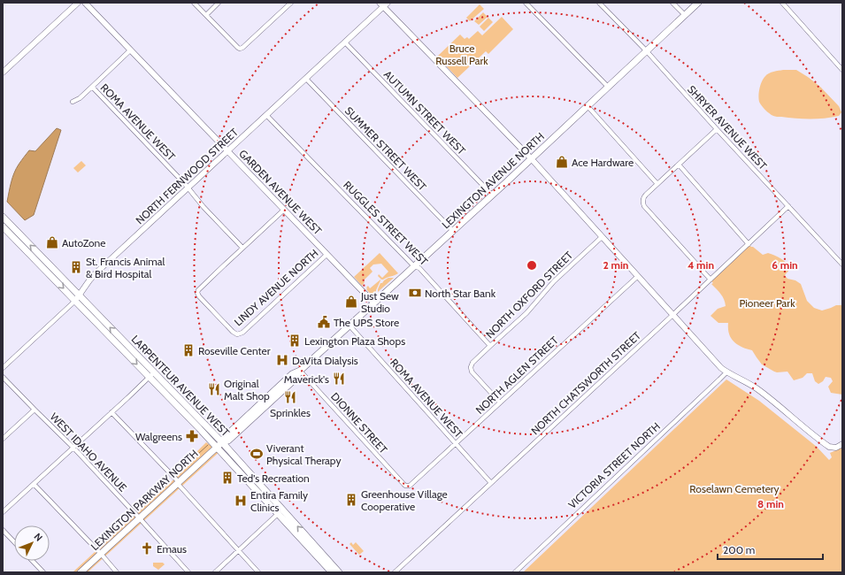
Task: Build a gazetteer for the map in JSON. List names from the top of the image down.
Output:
{
  "streets": {
    "main road": ["LEXINGTON AVENUE NORTH", "LARPENTEUR AVENUE WEST", "LEXINGTON PARKWAY NORTH"],
    "street": [
      "AUTUMN STREET WEST",
      "ROMA AVENUE WEST",
      "SHRYER AVENUE WEST",
      "SUMMER STREET WEST",
      "NORTH FERNWOOD STREET",
      "GARDEN AVENUE WEST",
      "RUGGLES STREET WEST",
      "LINDY AVENUE NORTH",
      "NORTH OXFORD STREET",
      "NORTH AGLEN STREET",
      "NORTH CHATSWORTH STREET",
      "DIONNE STREET",
      "WEST IDAHO AVENUE",
      "VICTORIA STREET NORTH"
    ]
  },
  "crossings": [
    ["AUTUMN STREET WEST", "NORTH FERNWOOD STREET"],
    ["AUTUMN STREET WEST", "LEXINGTON AVENUE NORTH"],
    ["ROMA AVENUE WEST", "NORTH FERNWOOD STREET"],
    ["ROMA AVENUE WEST", "LEXINGTON AVENUE NORTH"],
    ["ROMA AVENUE WEST", "LINDY AVENUE NORTH"],
    ["ROMA AVENUE WEST", "NORTH AGLEN STREET"],
    ["ROMA AVENUE WEST", "NORTH CHATSWORTH STREET"],
    ["SHRYER AVENUE WEST", "LEXINGTON AVENUE NORTH"],
    ["SHRYER AVENUE WEST", "NORTH CHATSWORTH STREET"],
    ["SUMMER STREET WEST", "NORTH FERNWOOD STREET"],
    ["SUMMER STREET WEST", "LEXINGTON AVENUE NORTH"],
    ["NORTH FERNWOOD STREET", "GARDEN AVENUE WEST"],
    ["NORTH FERNWOOD STREET", "RUGGLES STREET WEST"],
    ["NORTH FERNWOOD STREET", "LARPENTEUR AVENUE WEST"],
    ["LEXINGTON AVENUE NORTH", "GARDEN AVENUE WEST"],
    ["LEXINGTON AVENUE NORTH", "RUGGLES STREET WEST"],
    ["LEXINGTON AVENUE NORTH", "LARPENTEUR AVENUE WEST"],
    ["LEXINGTON AVENUE NORTH", "DIONNE STREET"],
    ["LEXINGTON AVENUE NORTH", "LEXINGTON PARKWAY NORTH"],
    ["GARDEN AVENUE WEST", "LINDY AVENUE NORTH"],
    ["RUGGLES STREET WEST", "NORTH OXFORD STREET"],
    ["NORTH OXFORD STREET", "NORTH AGLEN STREET"],
    ["NORTH AGLEN STREET", "DIONNE STREET"],
    ["LARPENTEUR AVENUE WEST", "LEXINGTON PARKWAY NORTH"],
    ["WEST IDAHO AVENUE", "LEXINGTON PARKWAY NORTH"]
  ],
  "parks": ["Bruce Russell Park", "Pioneer Park", "Roselawn Cemetery"],
  "places": {
    "shop": ["Ace Hardware", "AutoZone", "Just Sew Studio"],
    "building": [
      "St. Francis Animal & Bird Hospital",
      "Lexington Plaza Shops",
      "Roseville Center",
      "Ted's Recreation",
      "Greenhouse Village Cooperative"
    ],
    "bank": ["North Star Bank"],
    "public building": ["The UPS Store"],
    "hospital": ["DaVita Dialysis", "Entira Family Clinics"],
    "restaurant": ["Maverick's", "Original Malt Shop", "Sprinkles"],
    "pharmacy": ["Walgreens"],
    "sports": ["Viverant Physical Therapy"],
    "church": ["Emaus"]
  },
  "scale_bar": "200 m",
  "north": "top right",
  "rings": [
    "2 min",
    "4 min",
    "6 min",
    "8 min"
  ]
}
